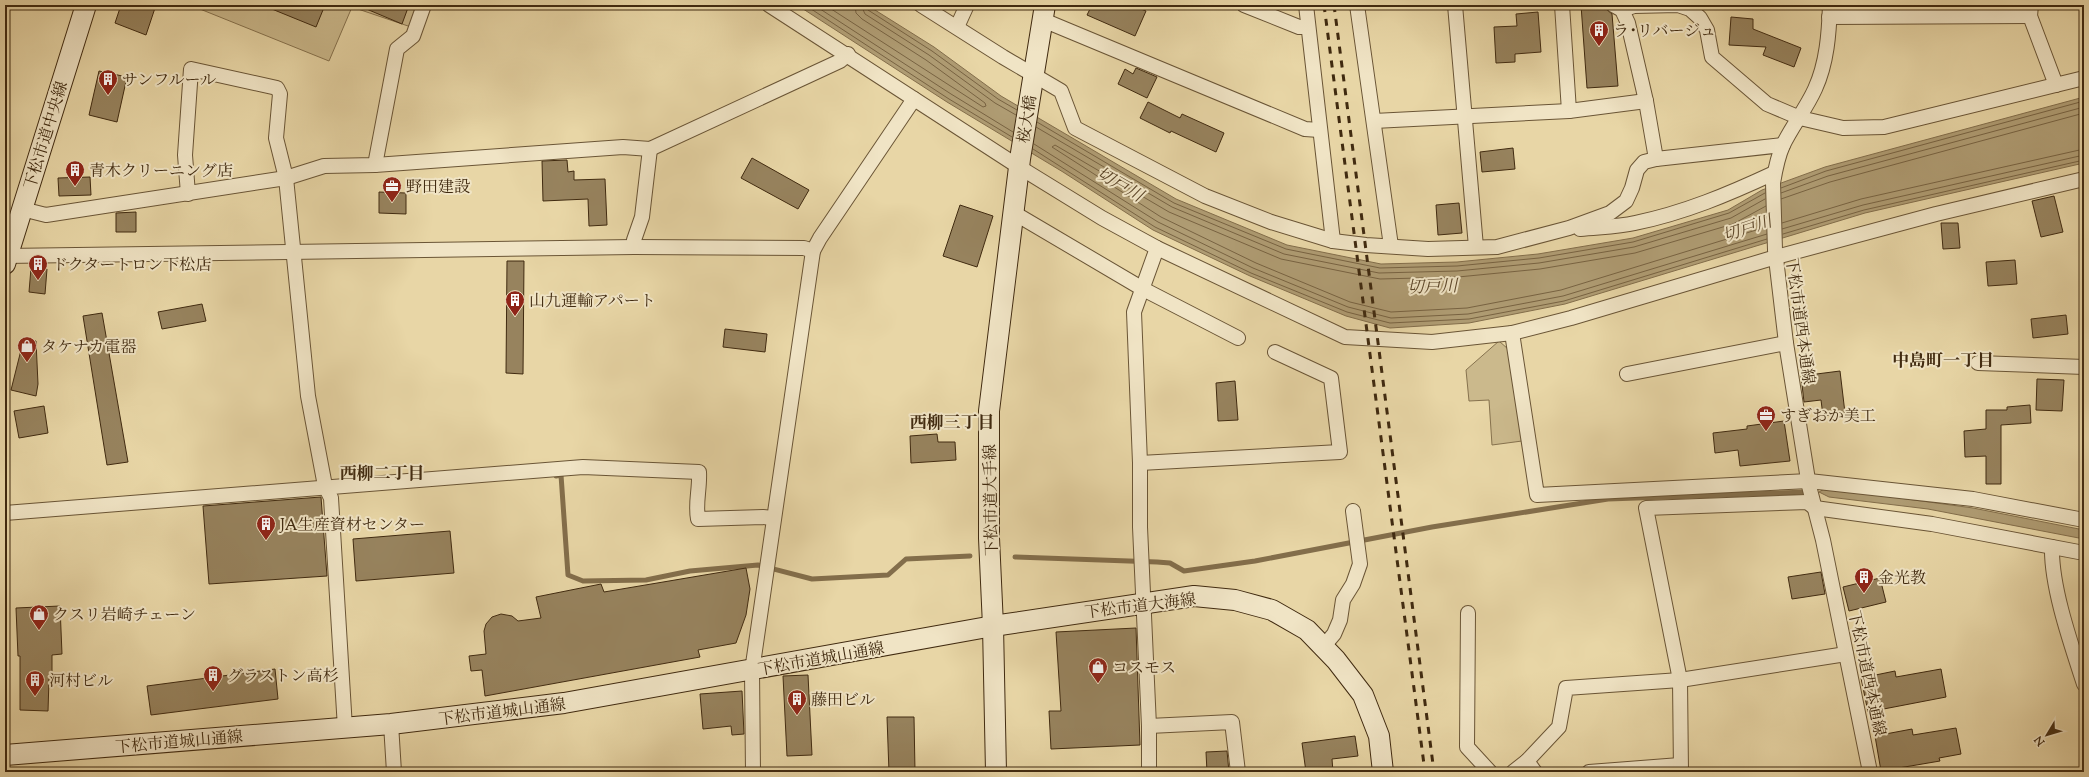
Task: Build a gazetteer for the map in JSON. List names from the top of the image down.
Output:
{
  "streets": {
    "street": [
      "桜大橋",
      "下松市道中央線",
      "下松市道西本通線",
      "下松市道大手線",
      "下松市道大海線",
      "下松市道城山通線"
    ]
  },
  "crossings": [
    ["桜大橋", "下松市道大手線"],
    ["下松市道大手線", "下松市道大海線"],
    ["下松市道大手線", "下松市道城山通線"],
    ["下松市道大海線", "下松市道城山通線"]
  ],
  "districts": ["中島町一丁目", "西柳三丁目", "西柳二丁目"],
  "water": ["切戸川"],
  "places": {
    "building": [
      "ラ･リバージュ",
      "サンフルール",
      "青木クリーニング店",
      "ドクタートロン下松店",
      "山九運輸アパート",
      "JA生産資材センター",
      "金光教",
      "グラストン高杉",
      "河村ビル",
      "藤田ビル"
    ],
    "office": ["野田建設", "すぎおか美工"],
    "shop": ["タケナカ電器", "クスリ岩崎チェーン", "コスモス"]
  },
  "north": "bottom left"
}
